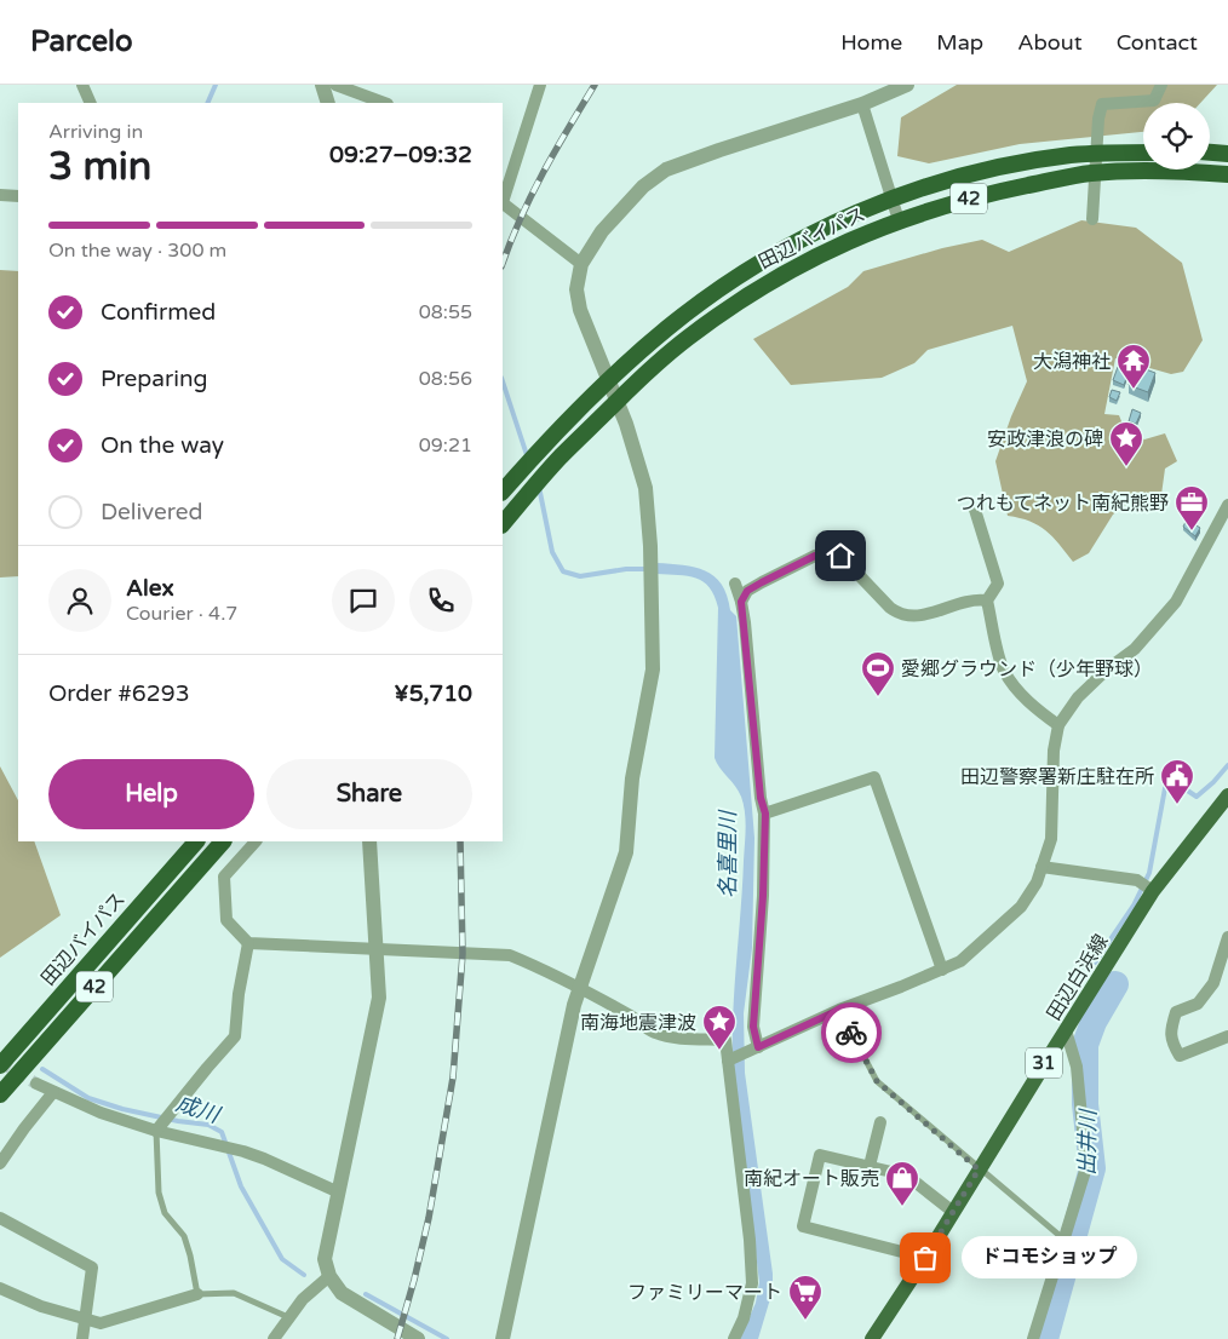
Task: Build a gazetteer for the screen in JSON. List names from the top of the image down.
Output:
{
  "streets": {
    "highway": ["42", "田辺バイパス"],
    "main road": ["田辺白浜線", "31"]
  },
  "water": ["名喜里川", "成川", "出井川"],
  "places": {
    "temple": ["大潟神社"],
    "place": ["安政津浪の碑", "南海地震津波"],
    "office": ["つれもてネット南紀熊野"],
    "sports": ["愛郷グラウンド（少年野球）"],
    "public building": ["田辺警察署新庄駐在所"],
    "shop": ["南紀オート販売"],
    "other": ["ドコモショップ"],
    "supermarket": ["ファミリーマート"]
  },
  "page": {
    "header": "Parcelo",
    "nav": [
      "Home",
      "Map",
      "About",
      "Contact"
    ],
    "heading": ["3 min", "Arriving in", "09:27–09:32"],
    "panel": [
      "Alex",
      "Courier · 4.7",
      "Order #6293",
      "¥5,710"
    ],
    "bar": "On the way · 300 m",
    "list": [
      ["Confirmed", "08:55"],
      ["Preparing", "08:56"],
      ["On the way", "09:21"],
      "Delivered"
    ],
    "buttons": ["Help", "Share"],
    "bubble": "ドコモショップ"
  }
}
